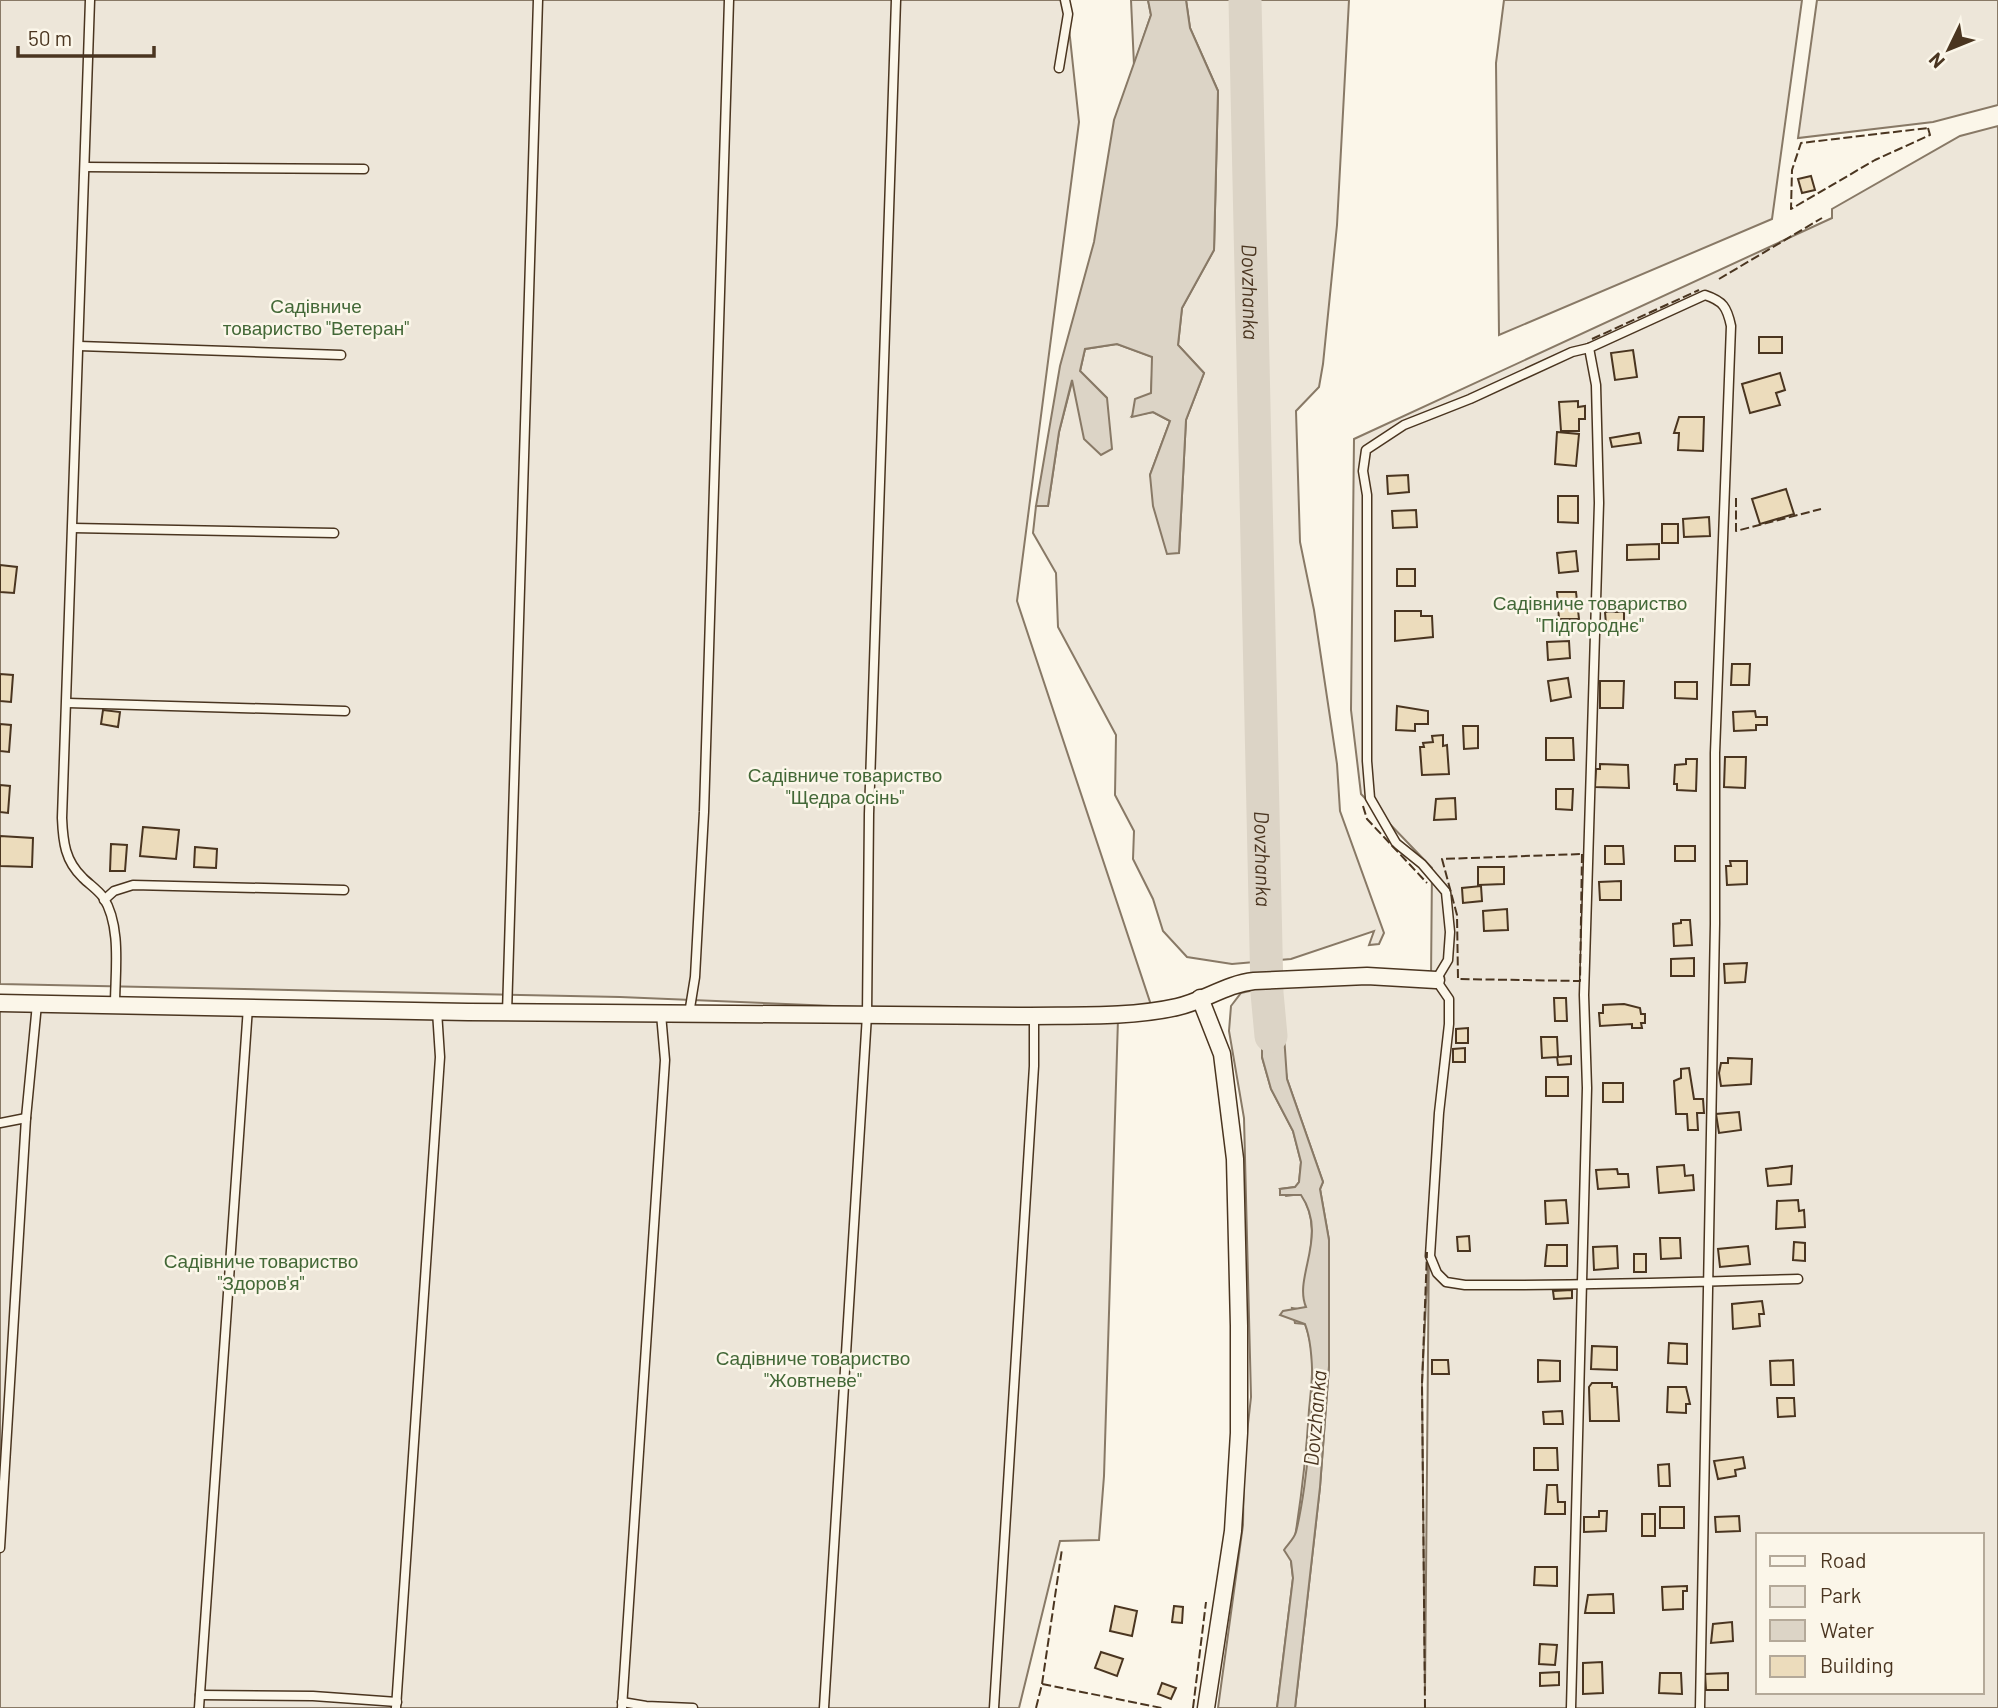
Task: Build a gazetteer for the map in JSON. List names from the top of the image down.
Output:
{
  "water": ["Dovzhanka"],
  "parks": [
    "Садівниче товариство \"Ветеран\"",
    "Садівниче товариство \"Підгороднє\"",
    "Садівниче товариство \"Щедра осінь\"",
    "Садівниче товариство \"Здоров'я\"",
    "Садівниче товариство \"Жовтневе\""
  ],
  "legend": [
    "Road",
    "Park",
    "Water",
    "Building"
  ],
  "scale_bar": "50 m",
  "north": "bottom left"
}
